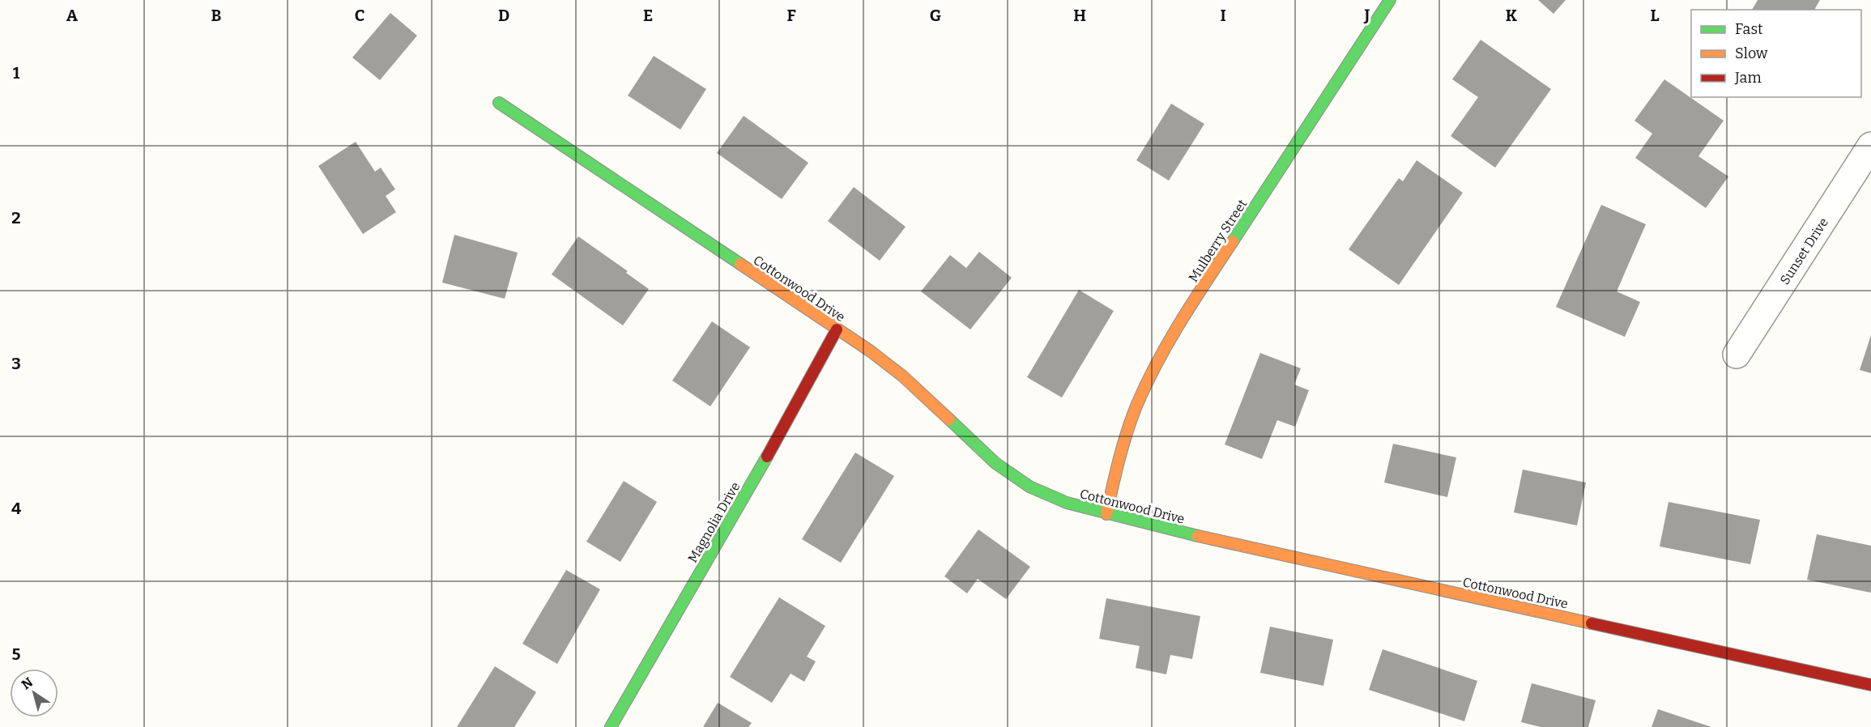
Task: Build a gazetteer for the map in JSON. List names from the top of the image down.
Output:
{
  "streets": {
    "street": [
      "Mulberry Street",
      "Sunset Drive",
      "Cottonwood Drive",
      "Magnolia Drive"
    ]
  },
  "crossings": [
    ["Mulberry Street", "Cottonwood Drive"],
    ["Cottonwood Drive", "Magnolia Drive"]
  ],
  "legend": ["Fast", "Slow", "Jam"],
  "north": "top left",
  "grid": {
    "columns": [
      "A",
      "B",
      "C",
      "D",
      "E",
      "F",
      "G",
      "H",
      "I",
      "J",
      "K",
      "L"
    ],
    "rows": [
      "1",
      "2",
      "3",
      "4",
      "5"
    ]
  }
}
